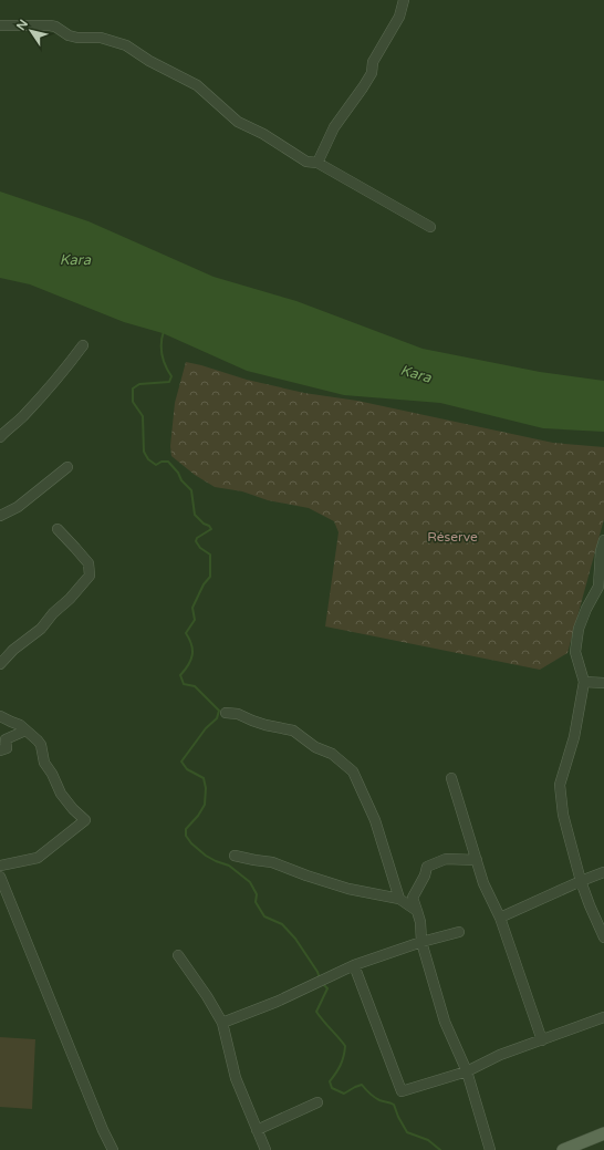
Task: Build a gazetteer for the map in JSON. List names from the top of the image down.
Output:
{
  "water": ["Kara"],
  "parks": ["Réserve"],
  "north": "top left"
}
